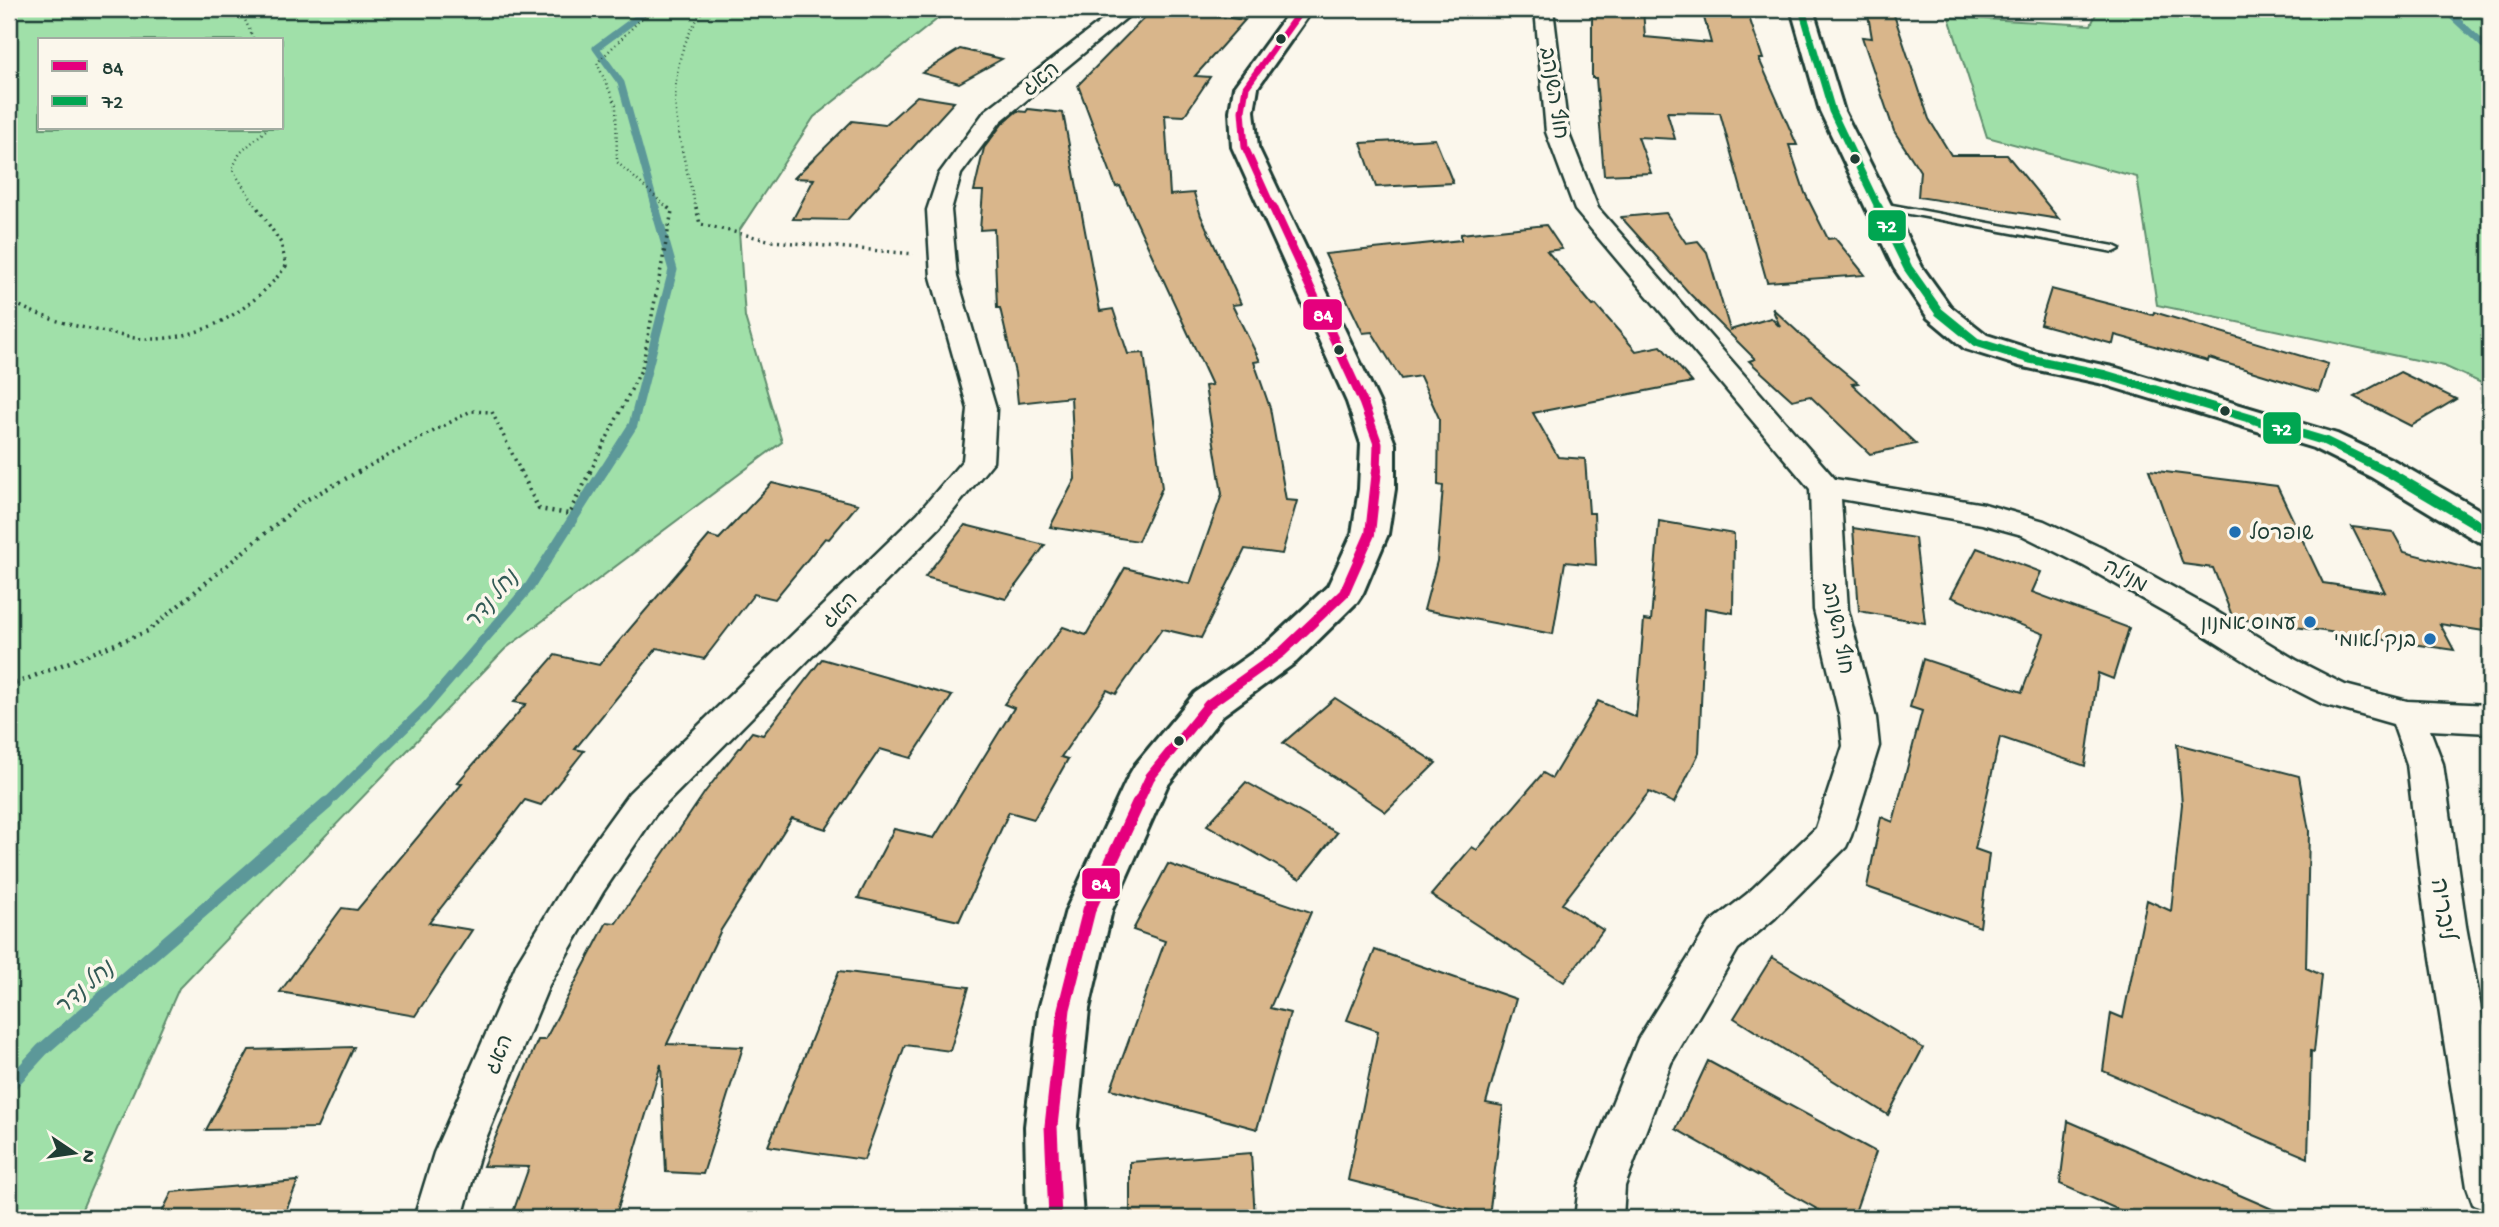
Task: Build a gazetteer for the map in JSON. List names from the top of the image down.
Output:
{
  "streets": {
    "street": [
      "האג",
      "חוף השנהב",
      "מנילה",
      "ליבריה"
    ]
  },
  "crossings": [
    ["חוף השנהב", "מנילה"],
    ["מנילה", "ליבריה"]
  ],
  "water": ["נחל נדר"],
  "places": ["שופרסל", "עמוס אמנון", "בנק לאומי"],
  "lines": ["transit line 84", "transit line 72"],
  "legend": ["84", "72"],
  "north": "right"
}
